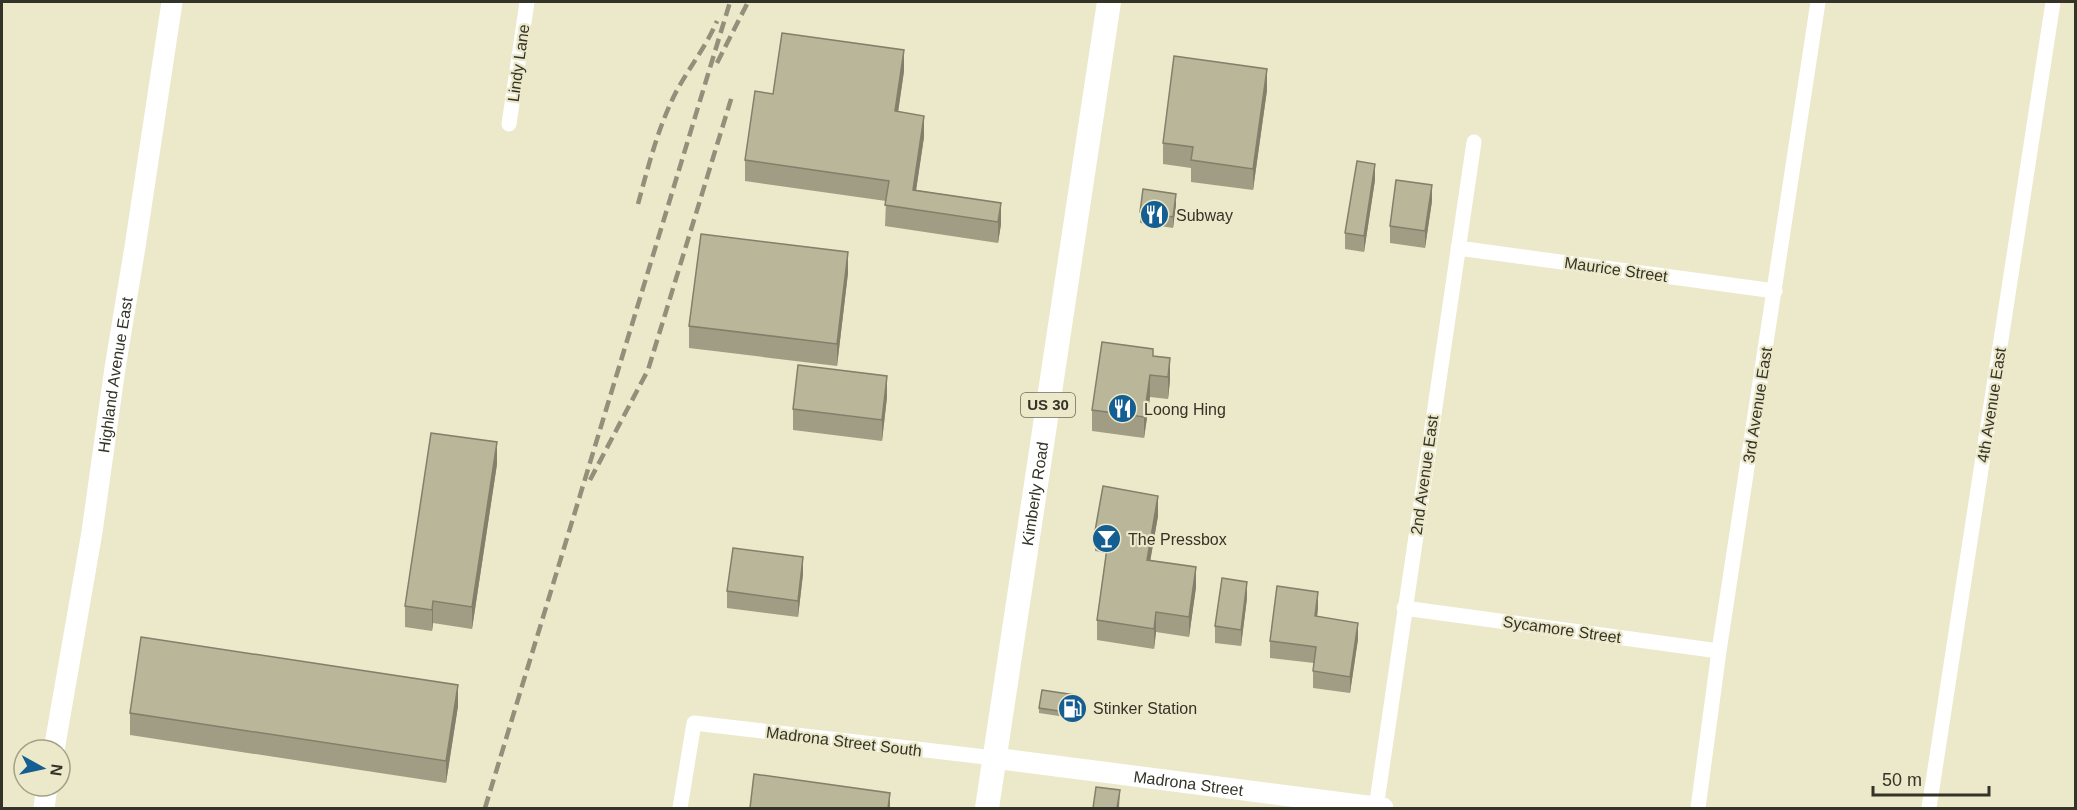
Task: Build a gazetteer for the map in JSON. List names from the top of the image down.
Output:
{
  "streets": {
    "main road": ["US 30", "Kimberly Road"],
    "street": [
      "Lindy Lane",
      "Maurice Street",
      "Highland Avenue East",
      "3rd Avenue East",
      "4th Avenue East",
      "2nd Avenue East",
      "Sycamore Street",
      "Madrona Street South",
      "Madrona Street"
    ]
  },
  "crossings": [
    ["Maurice Street", "3rd Avenue East"],
    ["Maurice Street", "2nd Avenue East"],
    ["3rd Avenue East", "Sycamore Street"],
    ["2nd Avenue East", "Sycamore Street"],
    ["2nd Avenue East", "Madrona Street"],
    ["Kimberly Road", "Madrona Street South"],
    ["Kimberly Road", "Madrona Street"],
    ["Madrona Street South", "Madrona Street"]
  ],
  "places": {
    "restaurant": ["Subway", "Loong Hing"],
    "bar": ["The Pressbox"],
    "fuel station": ["Stinker Station"]
  },
  "scale_bar": "50 m",
  "north": "right"
}
